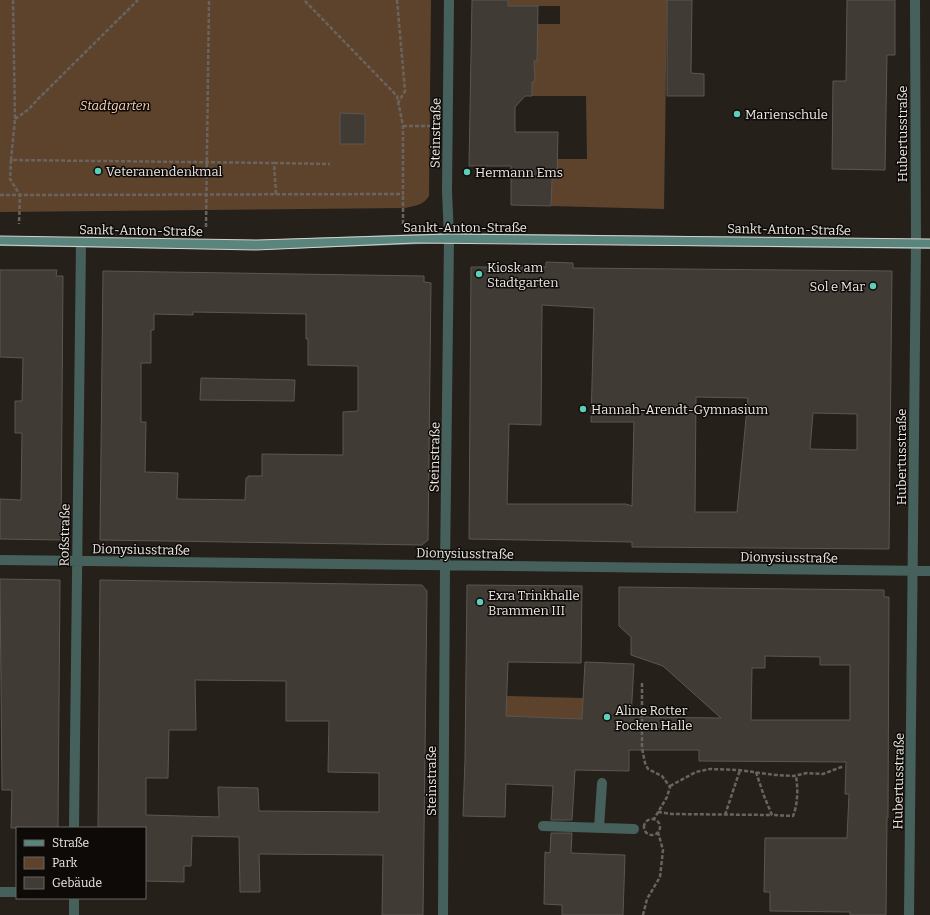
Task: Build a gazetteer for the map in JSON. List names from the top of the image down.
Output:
{
  "streets": {
    "street": [
      "Steinstraße",
      "Hubertusstraße",
      "Sankt-Anton-Straße",
      "Roßstraße",
      "Dionysiusstraße"
    ]
  },
  "crossings": [
    ["Steinstraße", "Sankt-Anton-Straße"],
    ["Steinstraße", "Dionysiusstraße"],
    ["Hubertusstraße", "Sankt-Anton-Straße"],
    ["Hubertusstraße", "Dionysiusstraße"],
    ["Sankt-Anton-Straße", "Roßstraße"],
    ["Roßstraße", "Dionysiusstraße"]
  ],
  "parks": ["Stadtgarten"],
  "places": [
    "Marienschule",
    "Veteranendenkmal",
    "Hermann Ems",
    "Kiosk am Stadtgarten",
    "Sol e Mar",
    "Hannah-Arendt-Gymnasium",
    "Exra Trinkhalle Brammen III",
    "Aline Rotter Focken Halle"
  ],
  "legend": ["Straße", "Park", "Gebäude"]
}
